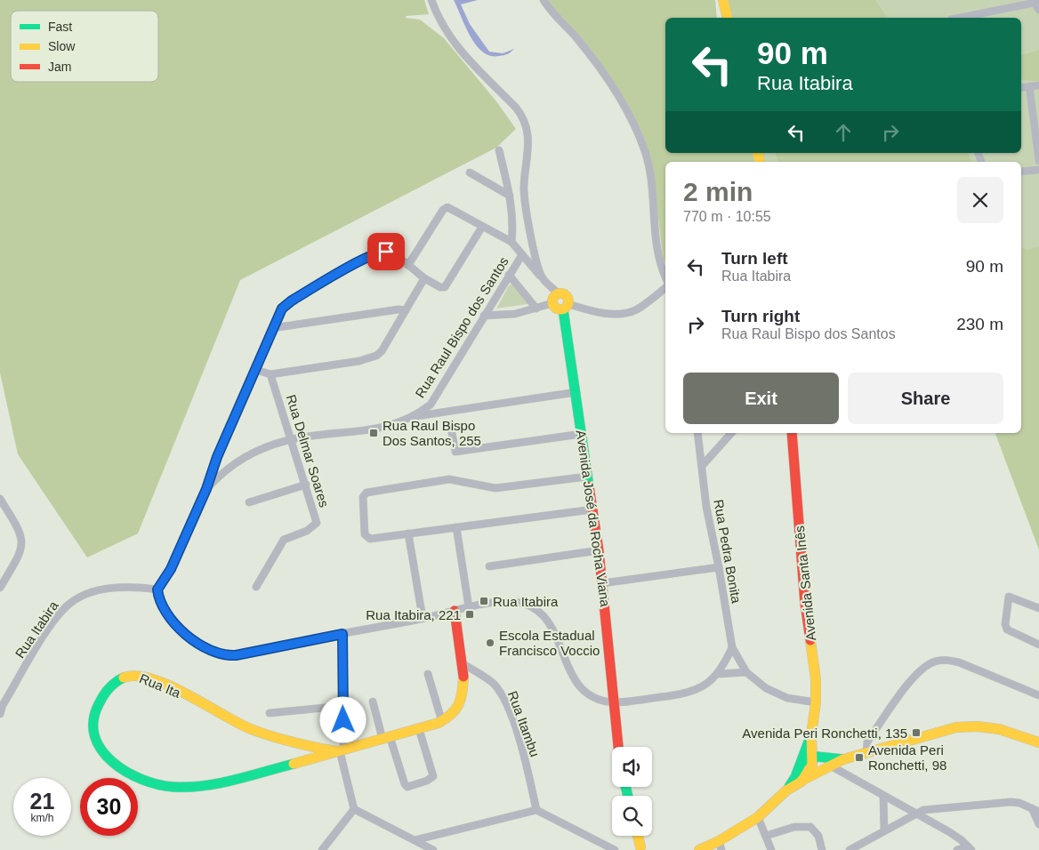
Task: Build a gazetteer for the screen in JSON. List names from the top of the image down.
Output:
{
  "streets": {
    "street": [
      "Rua Raul Bispo dos Santos",
      "Rua Delmar Soares",
      "Avenida José da Rocha Viana",
      "Rua Pedra Bonita",
      "Avenida Santa Inês",
      "Rua Itabira",
      "Rua Ita",
      "Rua Itambu"
    ]
  },
  "crossings": [
    ["Rua Raul Bispo dos Santos", "Rua Delmar Soares"],
    ["Rua Raul Bispo dos Santos", "Rua Itabira"],
    ["Rua Ita", "Rua Itambu"]
  ],
  "places": {
    "transit": [
      "Rua Raul Bispo Dos Santos, 255",
      "Rua Itabira",
      "Rua Itabira, 221",
      "Avenida Peri Ronchetti, 135",
      "Avenida Peri Ronchetti, 98"
    ],
    "other": ["Escola Estadual Francisco Voccio"]
  },
  "legend": ["Fast", "Slow", "Jam"],
  "page": {
    "turn": ["90 m", "Rua Itabira"],
    "heading": ["2 min", "770 m · 10:55"],
    "list": [
      {
        "name": "Turn left",
        "note": "Rua Itabira",
        "value": "90 m"
      },
      {
        "name": "Turn right",
        "note": "Rua Raul Bispo dos Santos",
        "value": "230 m"
      }
    ],
    "buttons": ["Exit", "Share"],
    "speed": "21 km/h",
    "limit": "30"
  }
}
